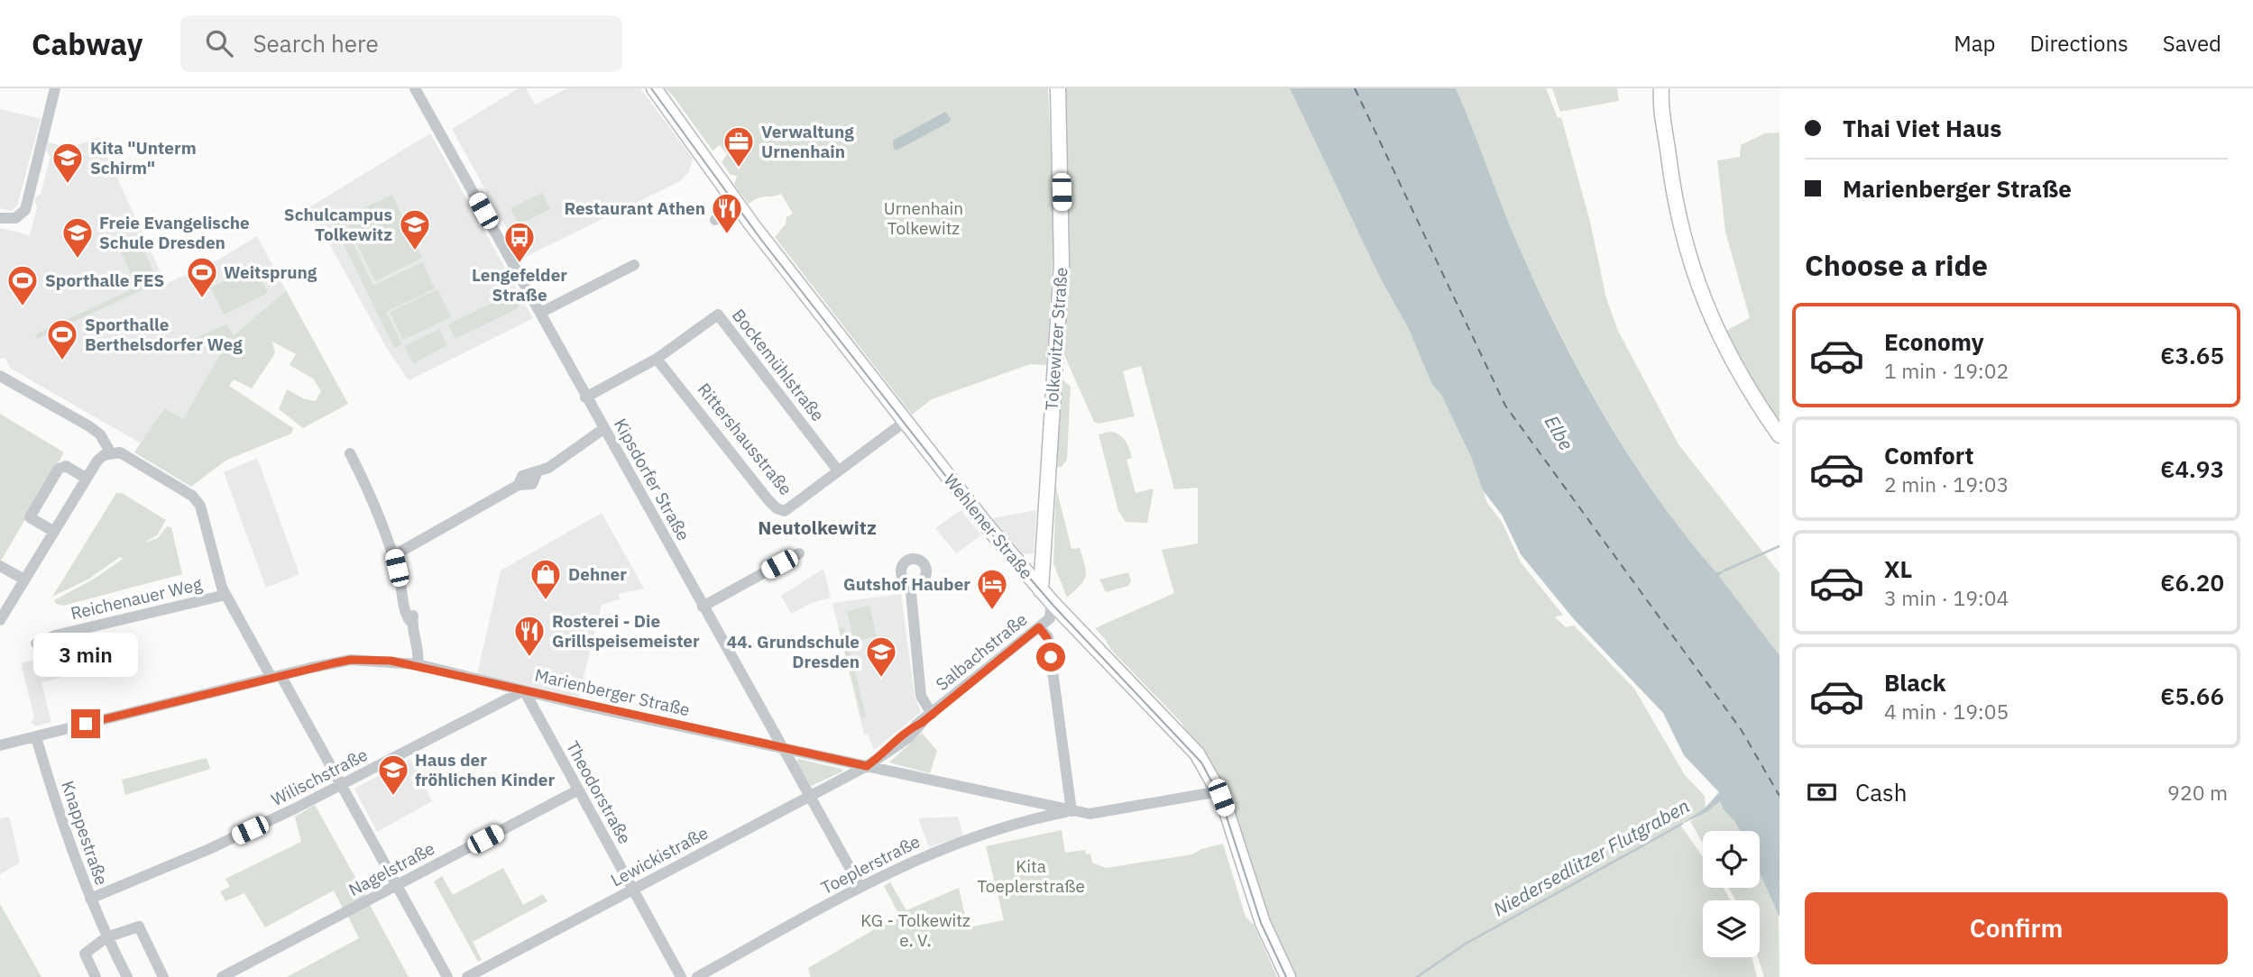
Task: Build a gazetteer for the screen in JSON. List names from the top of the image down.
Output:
{
  "streets": {
    "main road": ["Tolkewitzer Straße", "Wehlener Straße"],
    "street": [
      "Bockemühlstraße",
      "Rittershausstraße",
      "Kipsdorfer Straße",
      "Reichenauer Weg",
      "Salbachstraße",
      "Marienberger Straße",
      "Wilischstraße",
      "Theodorstraße",
      "Knappestraße",
      "Lewickistraße",
      "Toeplerstraße",
      "Nagelstraße"
    ]
  },
  "crossings": [
    ["Tolkewitzer Straße", "Wehlener Straße"],
    ["Bockemühlstraße", "Rittershausstraße"],
    ["Bockemühlstraße", "Kipsdorfer Straße"],
    ["Rittershausstraße", "Wehlener Straße"],
    ["Kipsdorfer Straße", "Marienberger Straße"],
    ["Kipsdorfer Straße", "Lewickistraße"],
    ["Kipsdorfer Straße", "Toeplerstraße"],
    ["Wehlener Straße", "Salbachstraße"],
    ["Wehlener Straße", "Marienberger Straße"],
    ["Salbachstraße", "Marienberger Straße"],
    ["Salbachstraße", "Lewickistraße"],
    ["Marienberger Straße", "Wilischstraße"],
    ["Marienberger Straße", "Theodorstraße"],
    ["Marienberger Straße", "Knappestraße"],
    ["Marienberger Straße", "Lewickistraße"],
    ["Marienberger Straße", "Toeplerstraße"],
    ["Wilischstraße", "Theodorstraße"],
    ["Wilischstraße", "Knappestraße"],
    ["Theodorstraße", "Lewickistraße"],
    ["Theodorstraße", "Nagelstraße"]
  ],
  "districts": ["Neutolkewitz"],
  "water": ["Elbe", "Niedersedlitzer Flutgraben"],
  "parks": ["Urnenhain Tolkewitz", "Kita Toeplerstraße", "KG - Tolkewitz e. V."],
  "places": {
    "office": ["Verwaltung Urnenhain"],
    "school or university": [
      "Kita \"Unterm Schirm\"",
      "Schulcampus Tolkewitz",
      "Freie Evangelische Schule Dresden",
      "44. Grundschule Dresden",
      "Haus der fröhlichen Kinder"
    ],
    "restaurant": ["Restaurant Athen", "Rosterei - Die Grillspeisemeister"],
    "bus stop": ["Lengefelder Straße"],
    "sports": ["Weitsprung", "Sporthalle FES", "Sporthalle Berthelsdorfer Weg"],
    "shop": ["Dehner"],
    "hotel": ["Gutshof Hauber"]
  },
  "page": {
    "header": "Cabway",
    "search": "Search here",
    "nav": ["Map", "Directions", "Saved"],
    "banner": ["Thai Viet Haus", "Marienberger Straße"],
    "heading": "Choose a ride",
    "list": [
      {
        "name": "Economy",
        "note": "1 min · 19:02",
        "value": "€3.65"
      },
      {
        "name": "Comfort",
        "note": "2 min · 19:03",
        "value": "€4.93"
      },
      {
        "name": "XL",
        "note": "3 min · 19:04",
        "value": "€6.20"
      },
      {
        "name": "Black",
        "note": "4 min · 19:05",
        "value": "€5.66"
      }
    ],
    "bubble": "3 min",
    "pay": ["Cash", "920 m"],
    "buttons": "Confirm"
  }
}
